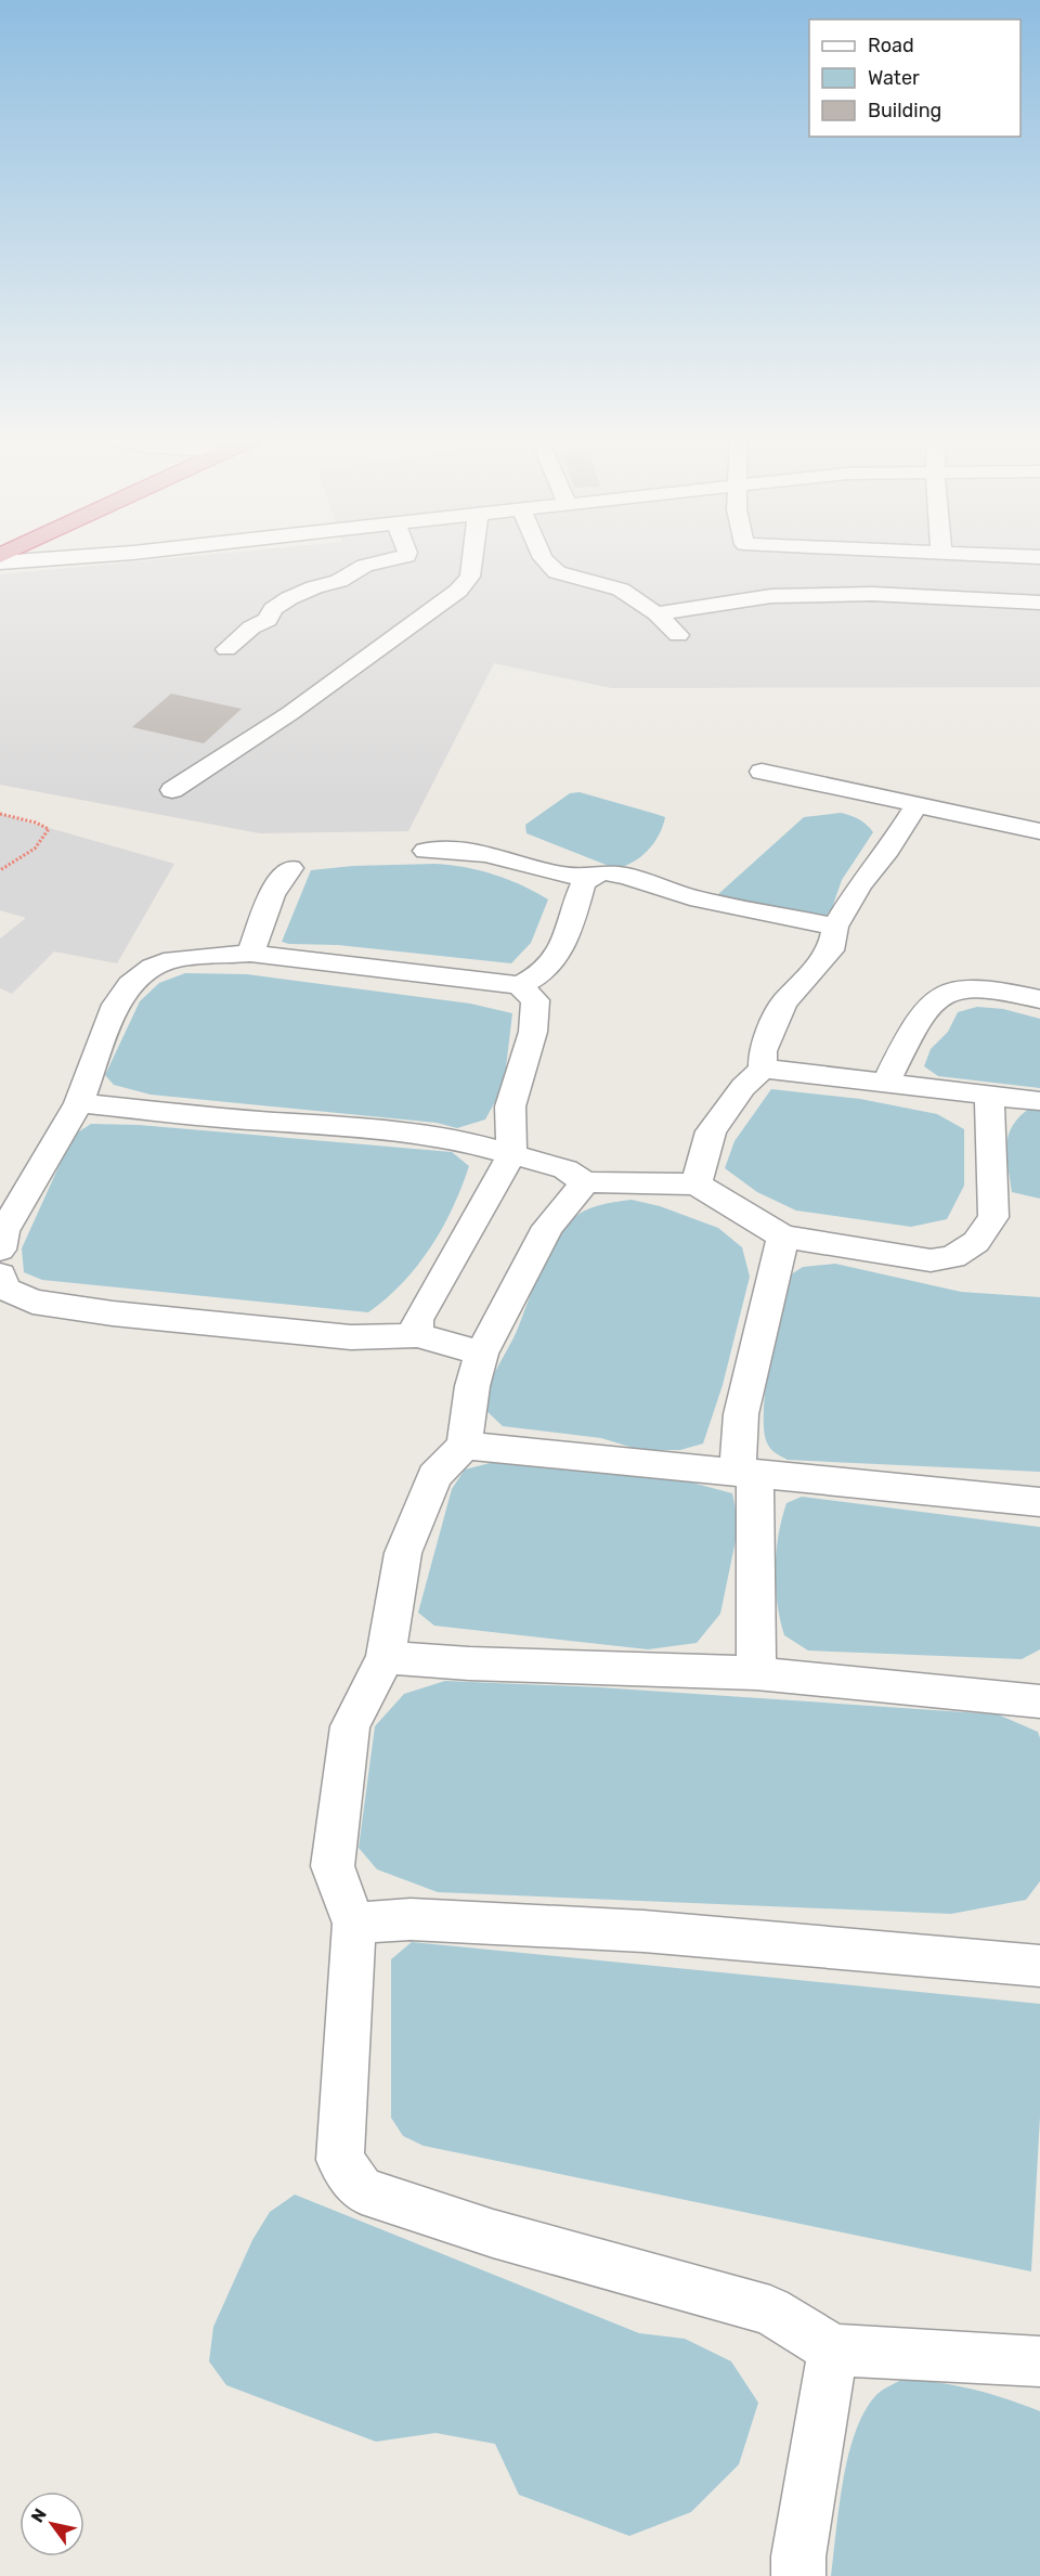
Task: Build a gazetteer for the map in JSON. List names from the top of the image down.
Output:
{
  "legend": ["Road", "Water", "Building"],
  "north": "top left"
}
